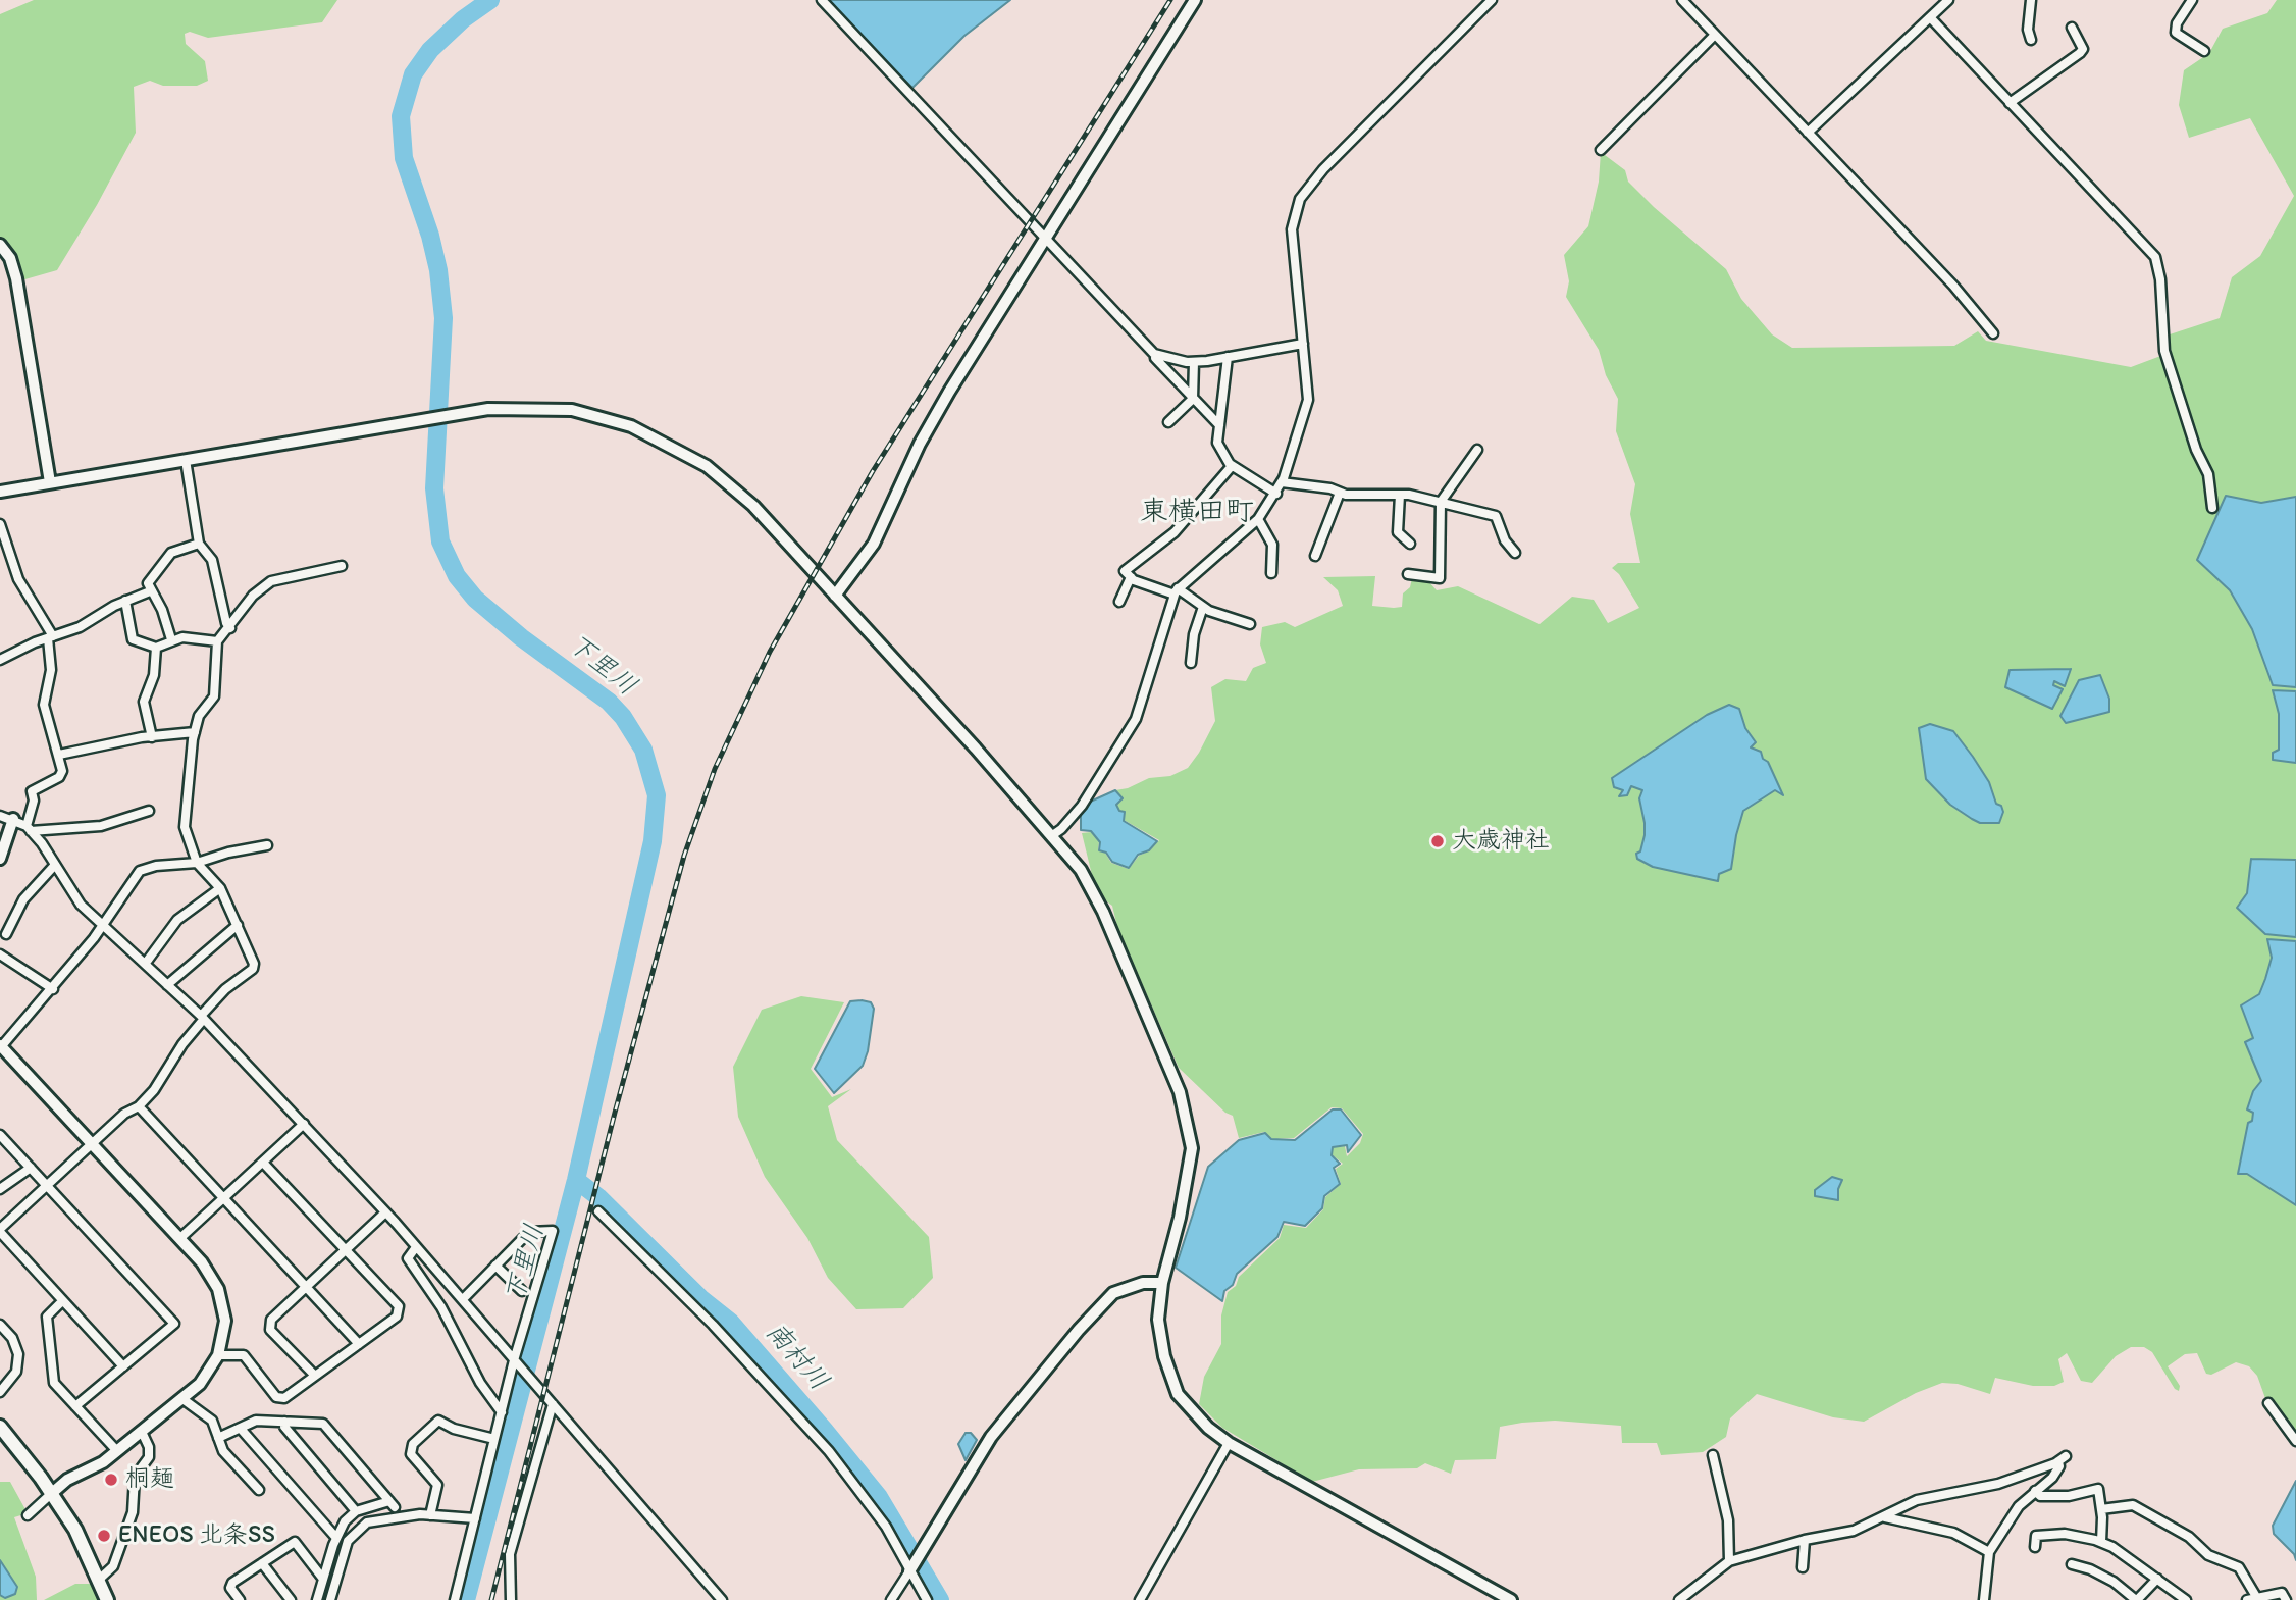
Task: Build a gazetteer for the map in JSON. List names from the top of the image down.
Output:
{
  "districts": ["東横田町"],
  "water": ["下里川", "南村川"],
  "places": ["大歳神社", "桐麺", "ENEOS 北条SS"]
}
